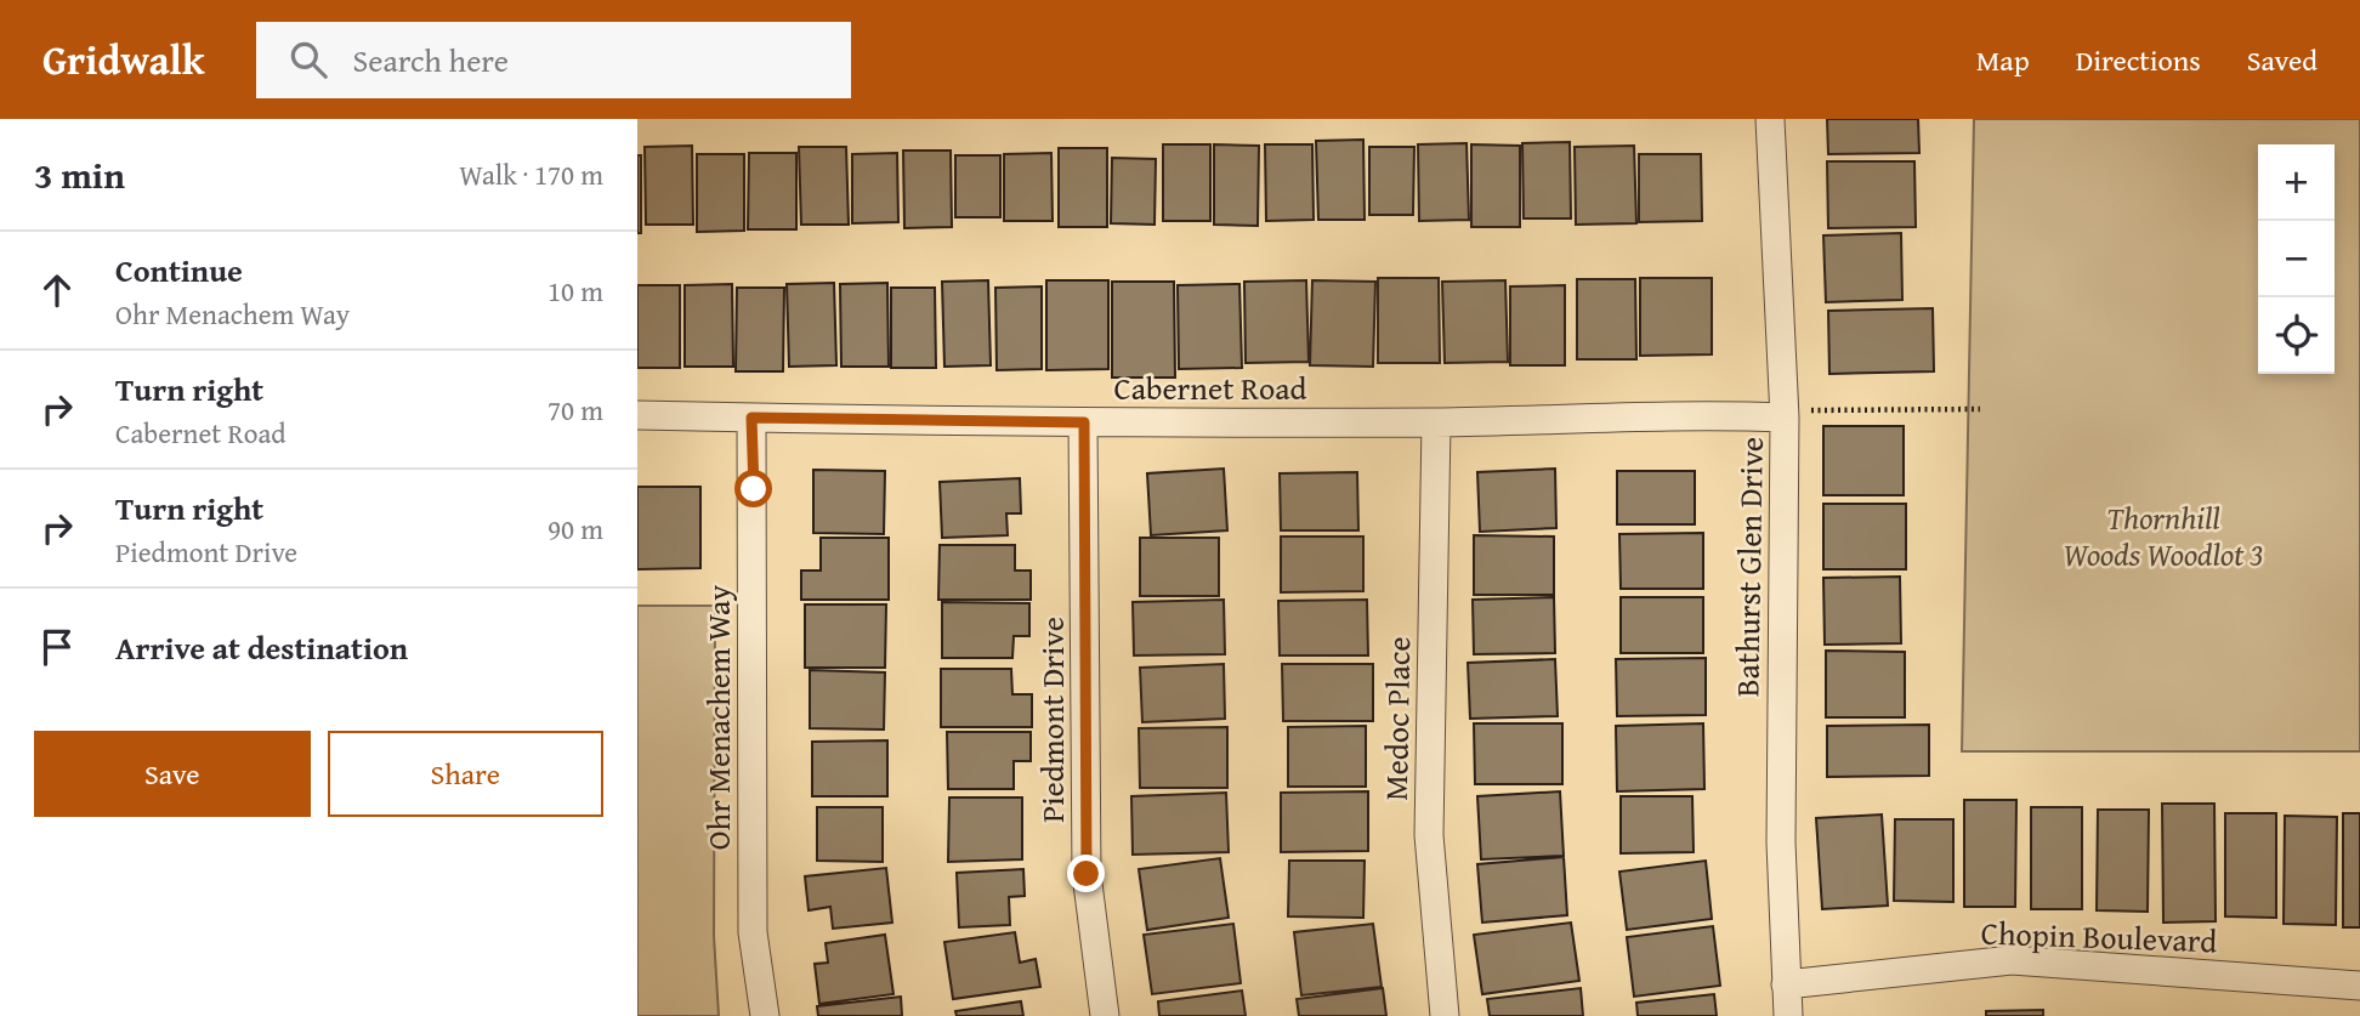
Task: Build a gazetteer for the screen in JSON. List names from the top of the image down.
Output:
{
  "streets": {
    "street": [
      "Cabernet Road",
      "Bathurst Glen Drive",
      "Ohr Menachem Way",
      "Medoc Place",
      "Piedmont Drive",
      "Chopin Boulevard"
    ]
  },
  "crossings": [
    ["Cabernet Road", "Bathurst Glen Drive"],
    ["Cabernet Road", "Ohr Menachem Way"],
    ["Cabernet Road", "Medoc Place"],
    ["Cabernet Road", "Piedmont Drive"],
    ["Bathurst Glen Drive", "Chopin Boulevard"]
  ],
  "parks": ["Thornhill Woods Woodlot 3"],
  "page": {
    "header": "Gridwalk",
    "search": "Search here",
    "nav": ["Map", "Directions", "Saved"],
    "heading": ["3 min", "Walk · 170 m"],
    "map_buttons": ["+", "−"],
    "list": [
      ["Continue", "Ohr Menachem Way", "10 m"],
      ["Turn right", "Cabernet Road", "70 m"],
      ["Turn right", "Piedmont Drive", "90 m"],
      "Arrive at destination"
    ],
    "buttons": ["Save", "Share"]
  }
}
